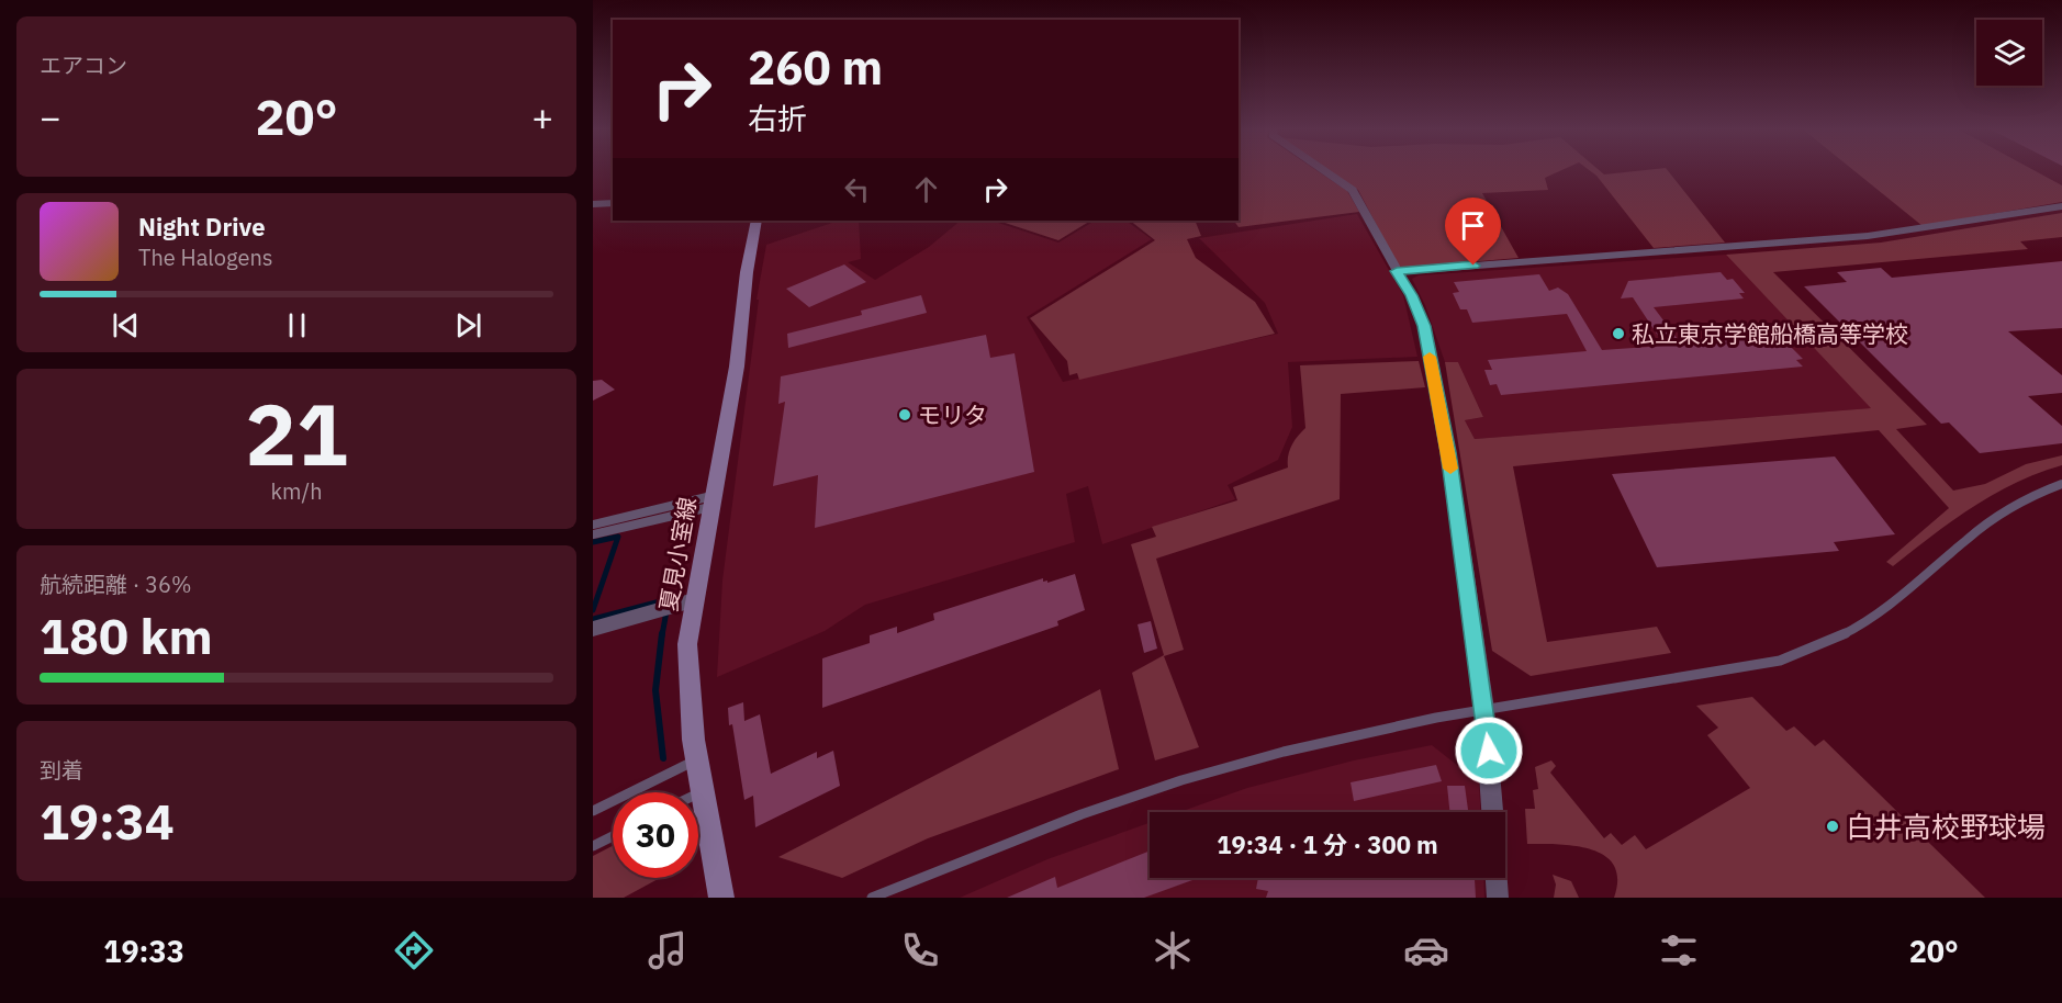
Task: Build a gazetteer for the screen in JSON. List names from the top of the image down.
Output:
{
  "streets": {
    "main road": ["夏見小室線"]
  },
  "places": ["私立東京学館船橋高等学校", "モリタ", "白井高校野球場"],
  "page": {
    "tile": [
      "エアコン",
      ["21", "km/h"],
      ["航続距離 · 36%", "180 km"],
      ["到着", "19:34"]
    ],
    "turn": ["260 m", "右折"],
    "heat": ["−", "20°", "+"],
    "song": ["Night Drive", "The Halogens"],
    "limit": "30",
    "trip": "19:34 · 1 分 · 300 m",
    "tabs": ["19:33", "20°"]
  }
}
